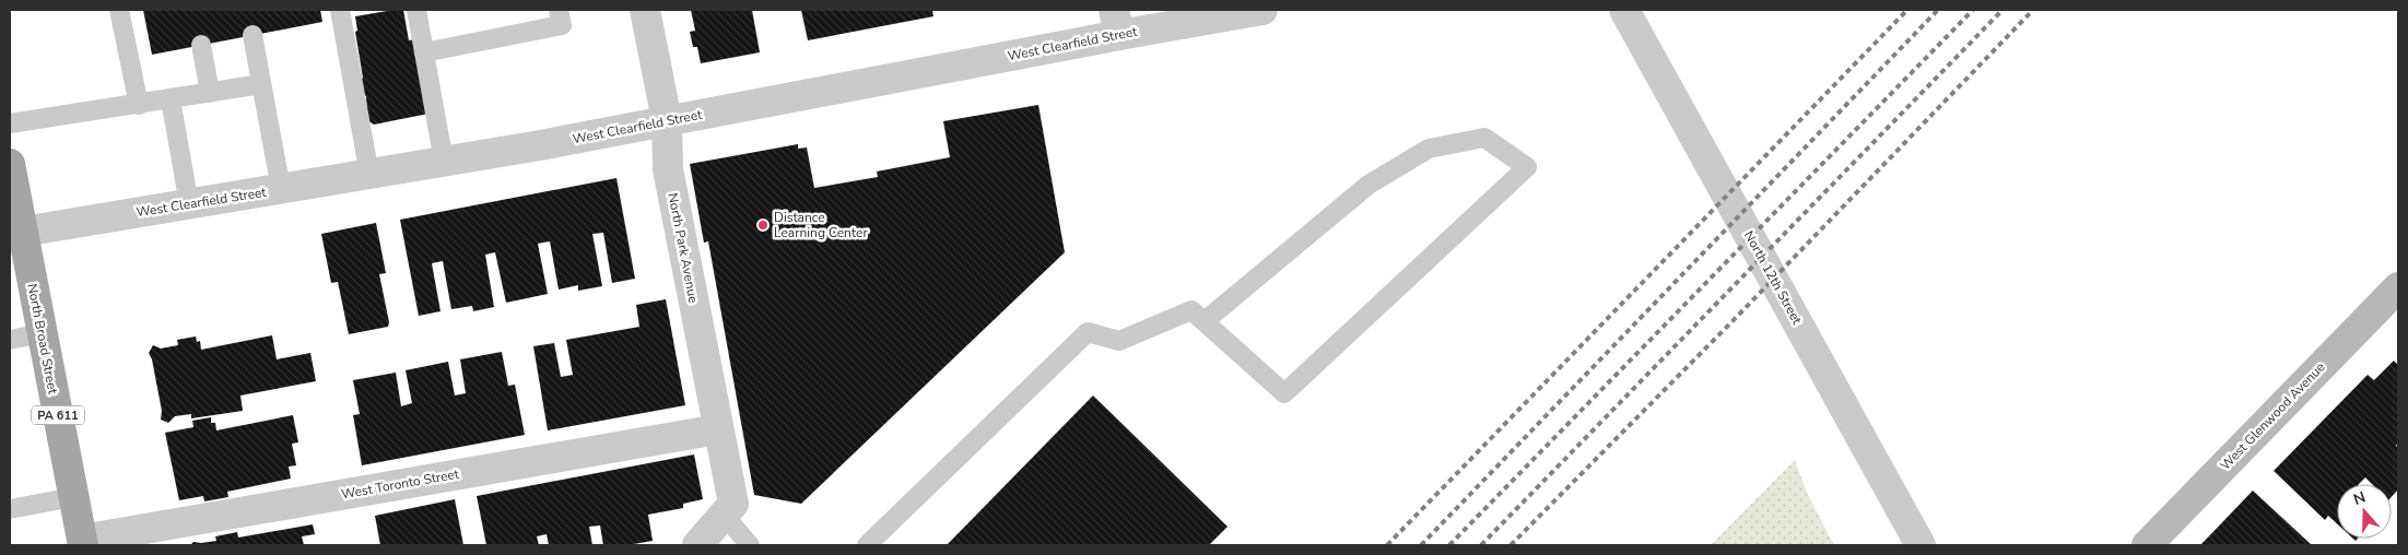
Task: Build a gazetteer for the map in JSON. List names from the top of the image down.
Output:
{
  "streets": {
    "main road": ["North Broad Street", "PA 611", "West Glenwood Avenue"],
    "street": [
      "West Clearfield Street",
      "North Park Avenue",
      "North 12th Street",
      "West Toronto Street"
    ]
  },
  "crossings": [
    ["West Clearfield Street", "North Park Avenue"],
    ["West Clearfield Street", "North Broad Street"],
    ["North Park Avenue", "West Toronto Street"],
    ["North Broad Street", "West Toronto Street"]
  ],
  "places": ["Distance Learning Center"],
  "north": "top"
}
